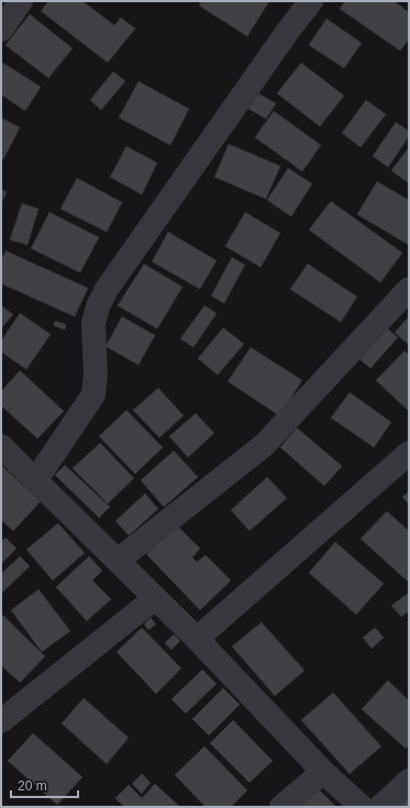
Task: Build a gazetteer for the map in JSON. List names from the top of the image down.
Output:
{
  "scale_bar": "20 m"
}
